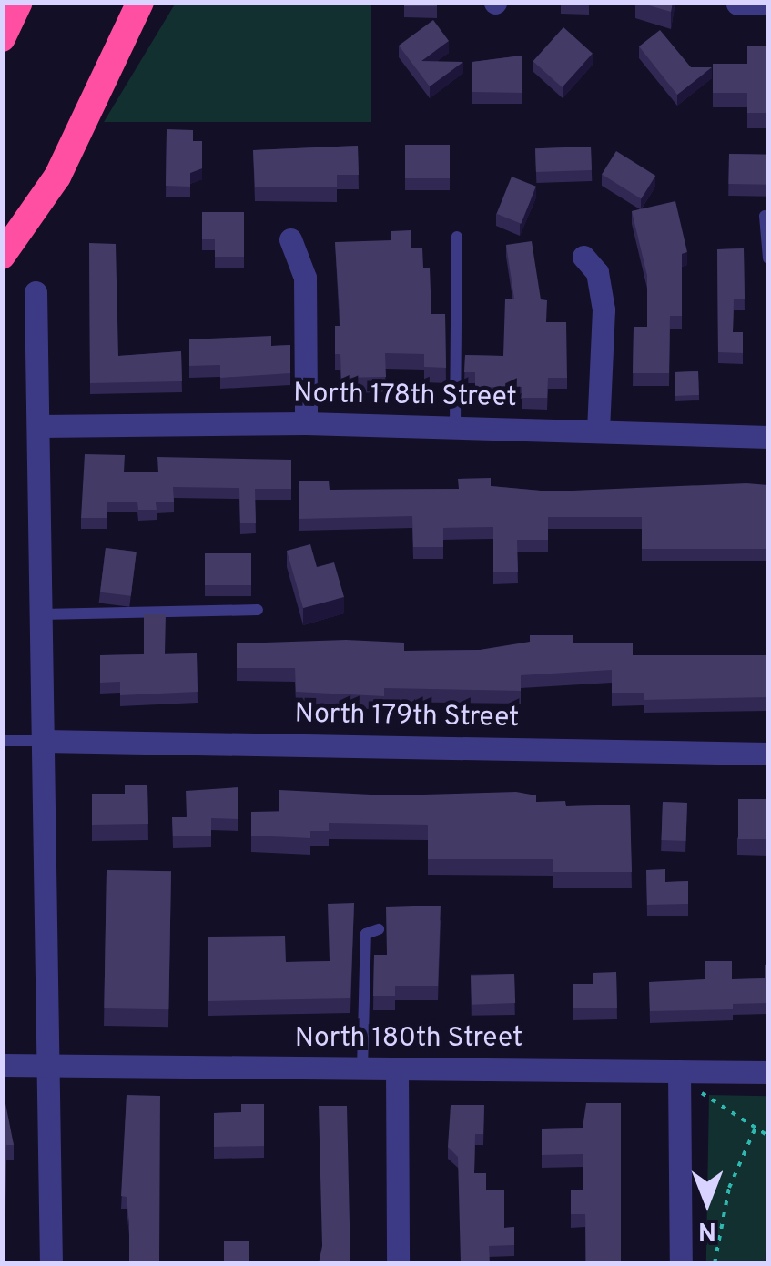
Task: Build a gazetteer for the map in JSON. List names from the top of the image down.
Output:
{
  "streets": {
    "street": ["North 178th Street", "North 179th Street", "North 180th Street"]
  },
  "north": "bottom"
}
